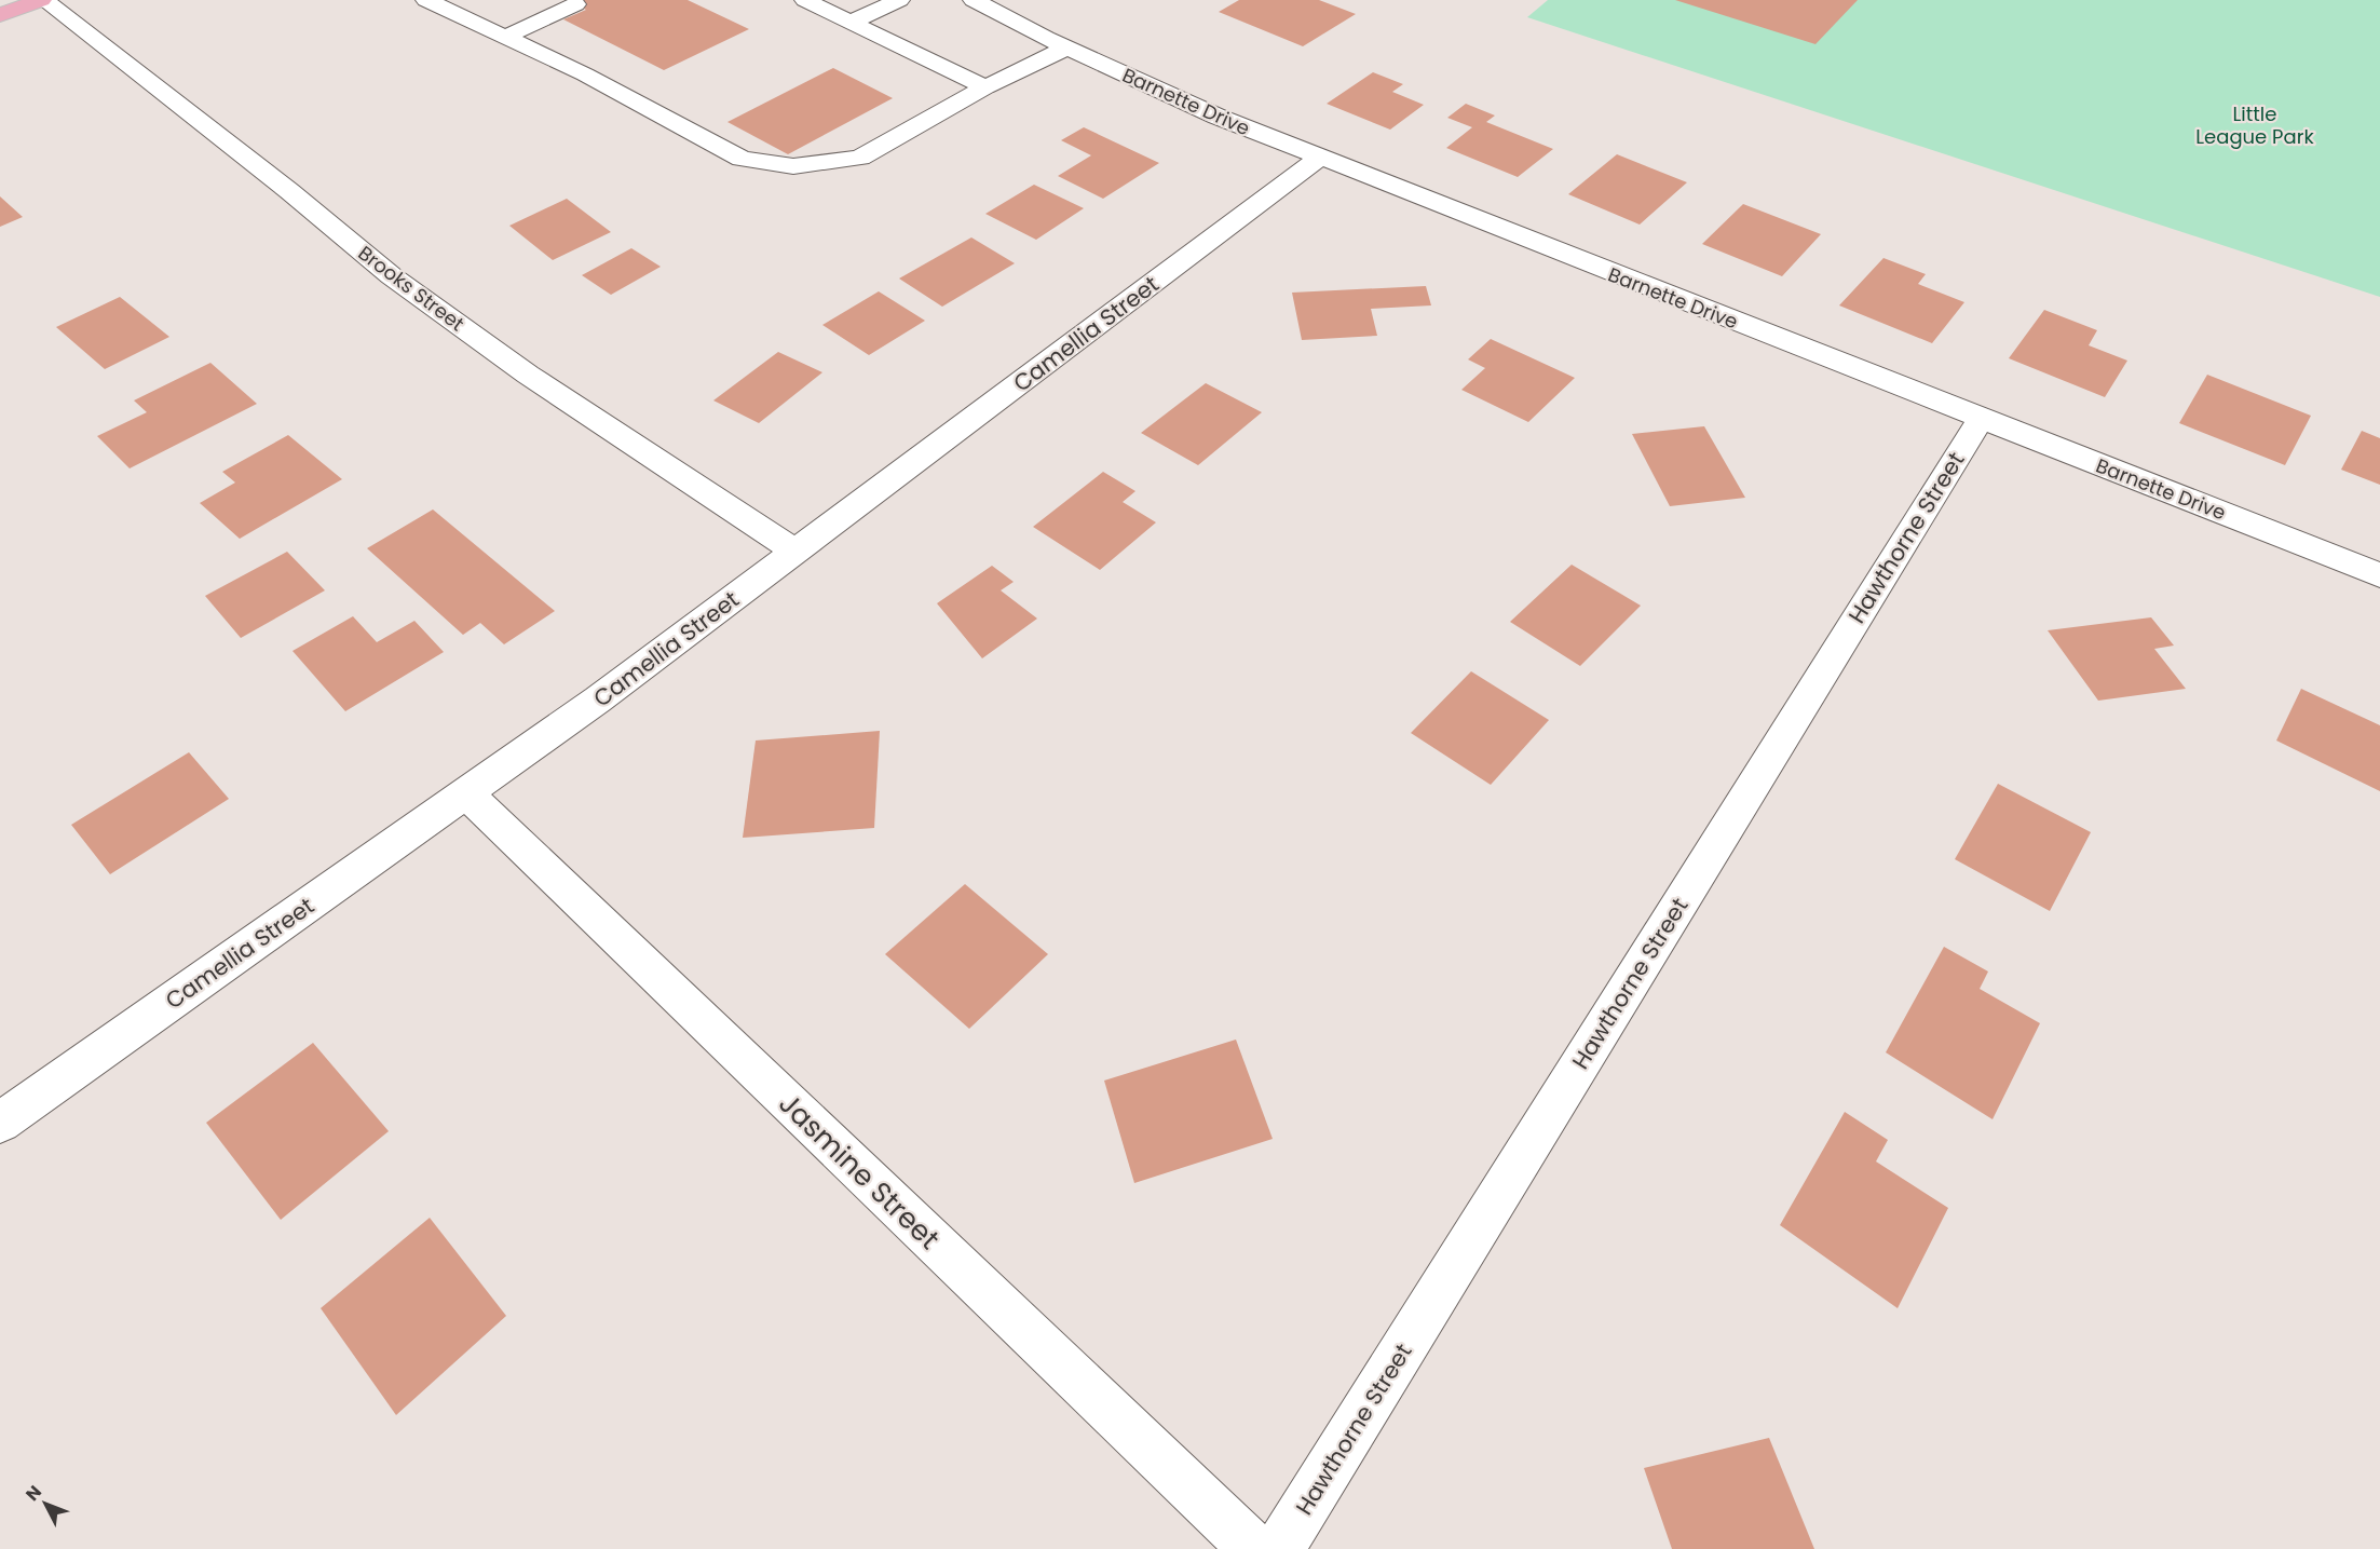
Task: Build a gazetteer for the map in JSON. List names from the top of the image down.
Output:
{
  "streets": {
    "street": [
      "Barnette Drive",
      "Brooks Street",
      "Camellia Street",
      "Hawthorne Street",
      "Jasmine Street"
    ]
  },
  "crossings": [
    ["Barnette Drive", "Camellia Street"],
    ["Barnette Drive", "Hawthorne Street"],
    ["Brooks Street", "Camellia Street"],
    ["Camellia Street", "Jasmine Street"]
  ],
  "parks": ["Little League Park"],
  "north": "top left"
}
